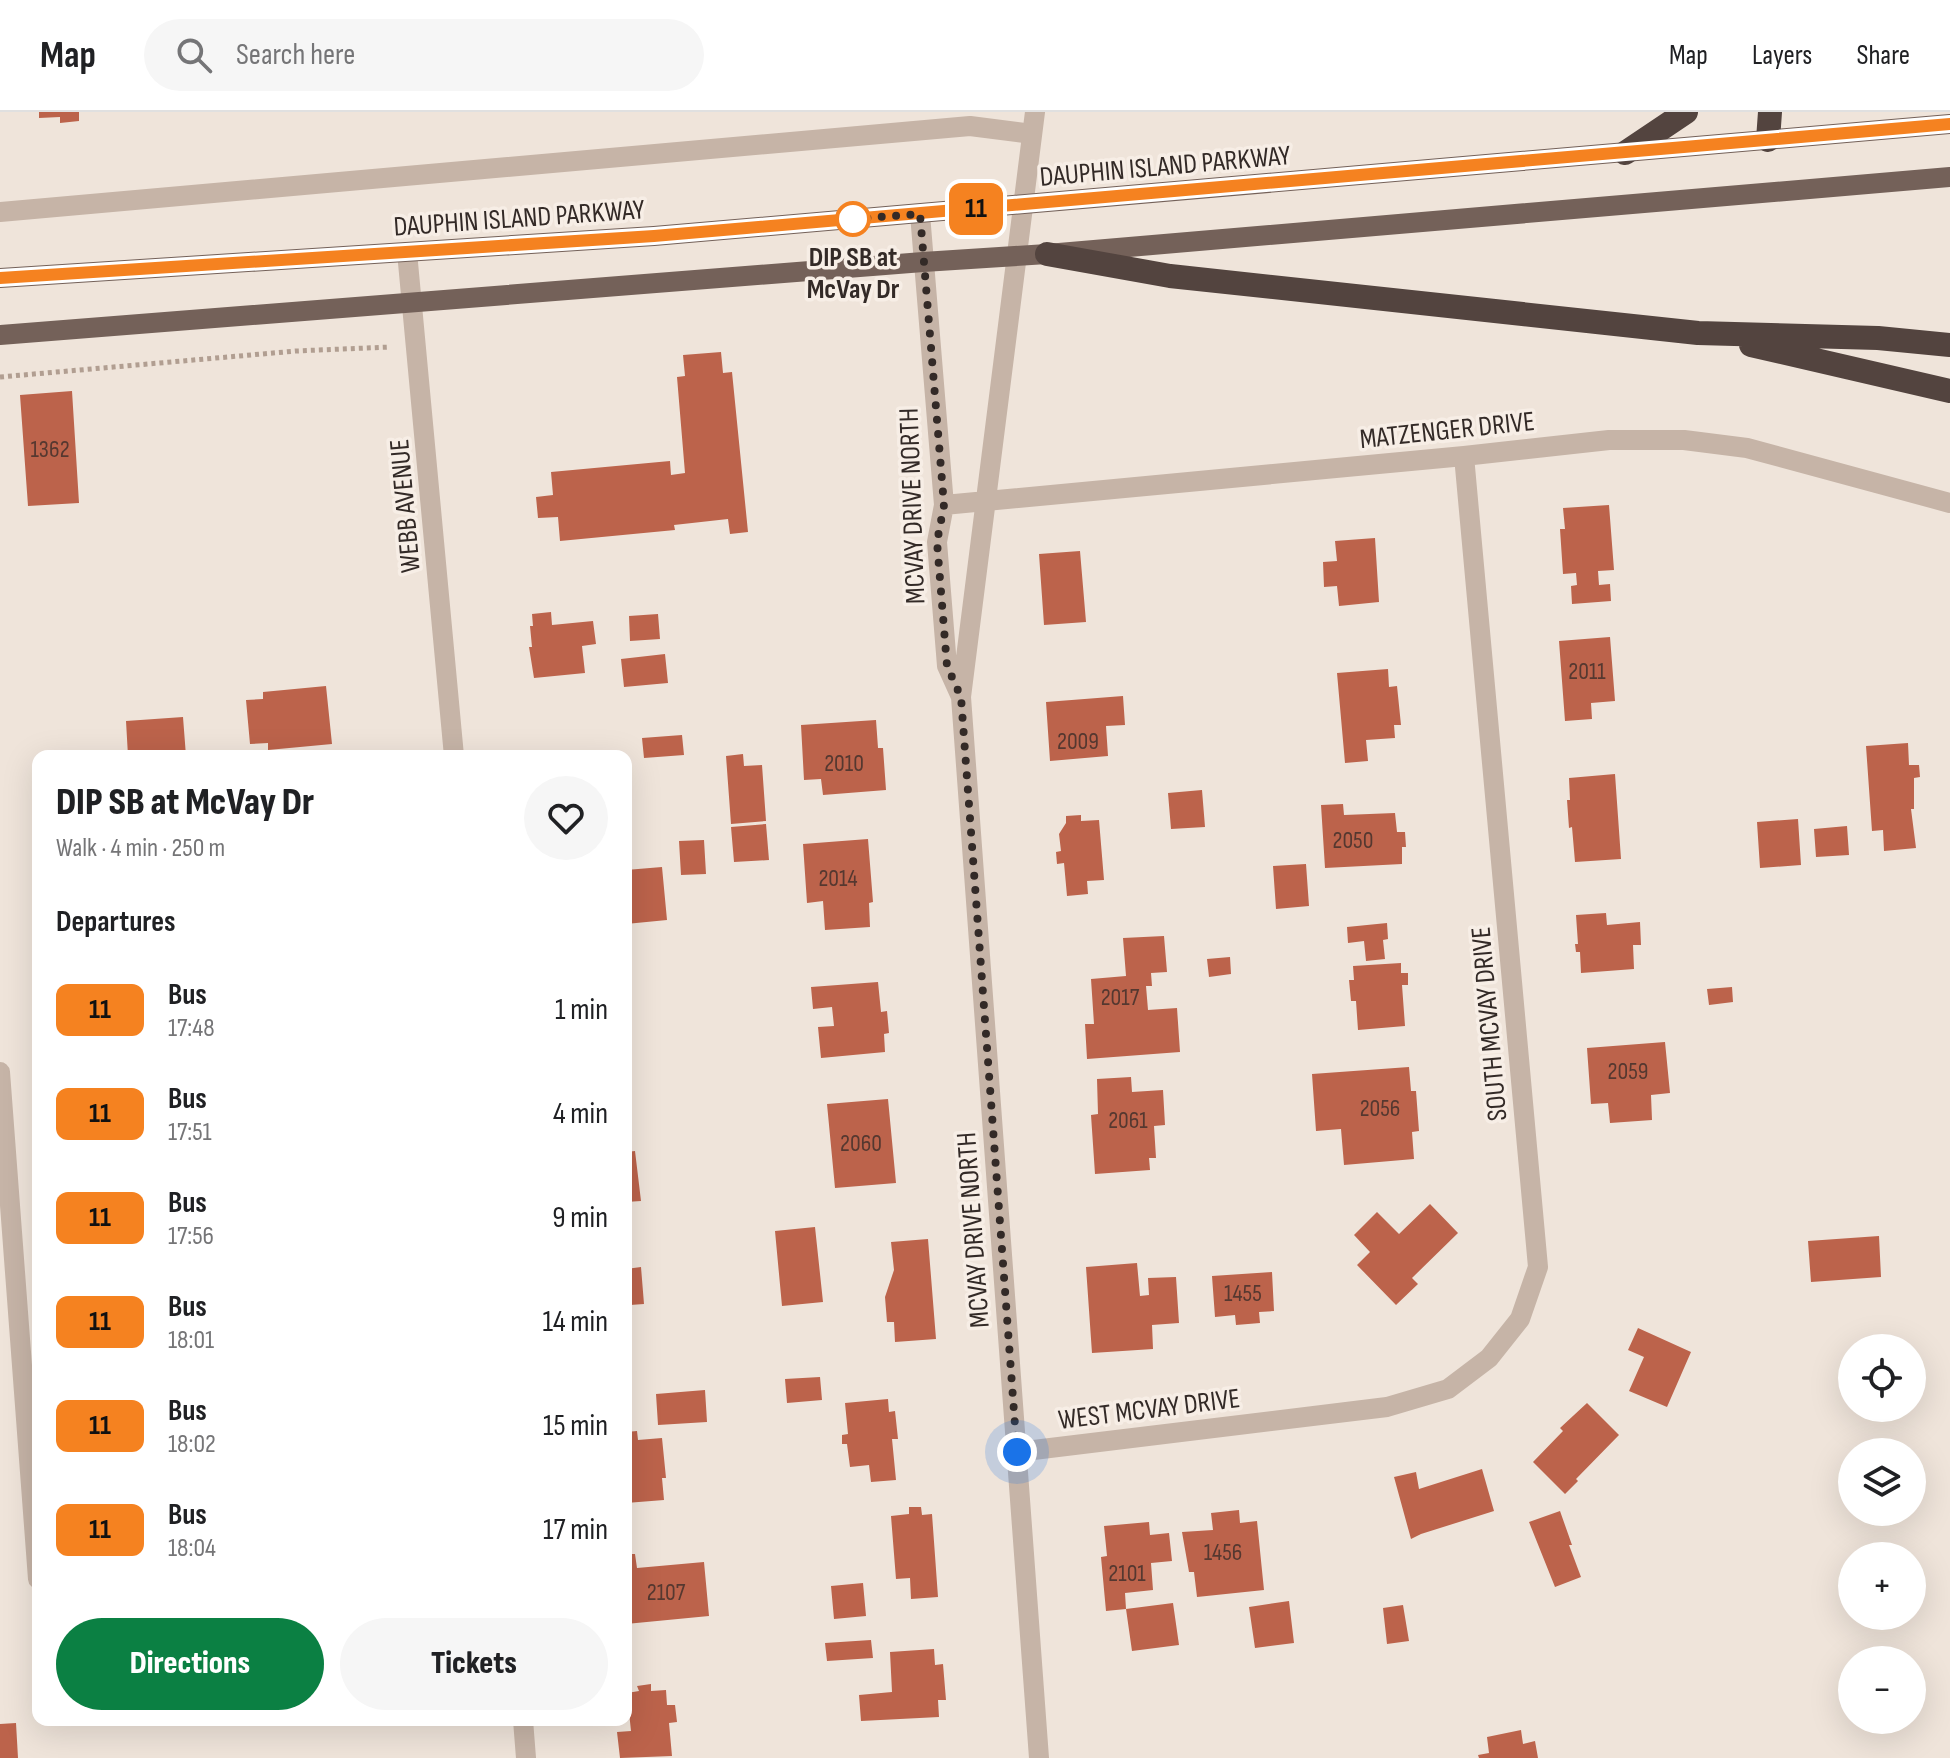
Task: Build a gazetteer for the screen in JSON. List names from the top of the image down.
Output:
{
  "streets": {
    "main road": ["DAUPHIN ISLAND PARKWAY"],
    "street": [
      "MATZENGER DRIVE",
      "WEBB AVENUE",
      "MCVAY DRIVE NORTH",
      "SOUTH MCVAY DRIVE",
      "WEST MCVAY DRIVE"
    ]
  },
  "crossings": [
    ["DAUPHIN ISLAND PARKWAY", "WEBB AVENUE"],
    ["DAUPHIN ISLAND PARKWAY", "MCVAY DRIVE NORTH"],
    ["MATZENGER DRIVE", "MCVAY DRIVE NORTH"],
    ["MATZENGER DRIVE", "SOUTH MCVAY DRIVE"],
    ["MCVAY DRIVE NORTH", "WEST MCVAY DRIVE"],
    ["SOUTH MCVAY DRIVE", "WEST MCVAY DRIVE"]
  ],
  "places": ["DIP SB at McVay Dr"],
  "lines": ["bus line 11"],
  "house_numbers": [
    "1362",
    "2011",
    "2009",
    "2010",
    "2050",
    "2014",
    "2017",
    "2059",
    "2056",
    "2061",
    "2060",
    "1455",
    "1456",
    "2101",
    "2107"
  ],
  "page": {
    "header": "Map",
    "search": "Search here",
    "nav": ["Map", "Layers", "Share"],
    "on_map": "11",
    "heading": [
      ["DIP SB at McVay Dr", "Walk · 4 min · 250 m"],
      "Departures"
    ],
    "list": [
      {
        "mark": "11",
        "name": "Bus",
        "note": "17:48",
        "value": "1 min"
      },
      {
        "mark": "11",
        "name": "Bus",
        "note": "17:51",
        "value": "4 min"
      },
      {
        "mark": "11",
        "name": "Bus",
        "note": "17:56",
        "value": "9 min"
      },
      {
        "mark": "11",
        "name": "Bus",
        "note": "18:01",
        "value": "14 min"
      },
      {
        "mark": "11",
        "name": "Bus",
        "note": "18:02",
        "value": "15 min"
      },
      {
        "mark": "11",
        "name": "Bus",
        "note": "18:04",
        "value": "17 min"
      }
    ],
    "map_buttons": ["+", "−"],
    "buttons": ["Directions", "Tickets"]
  }
}
